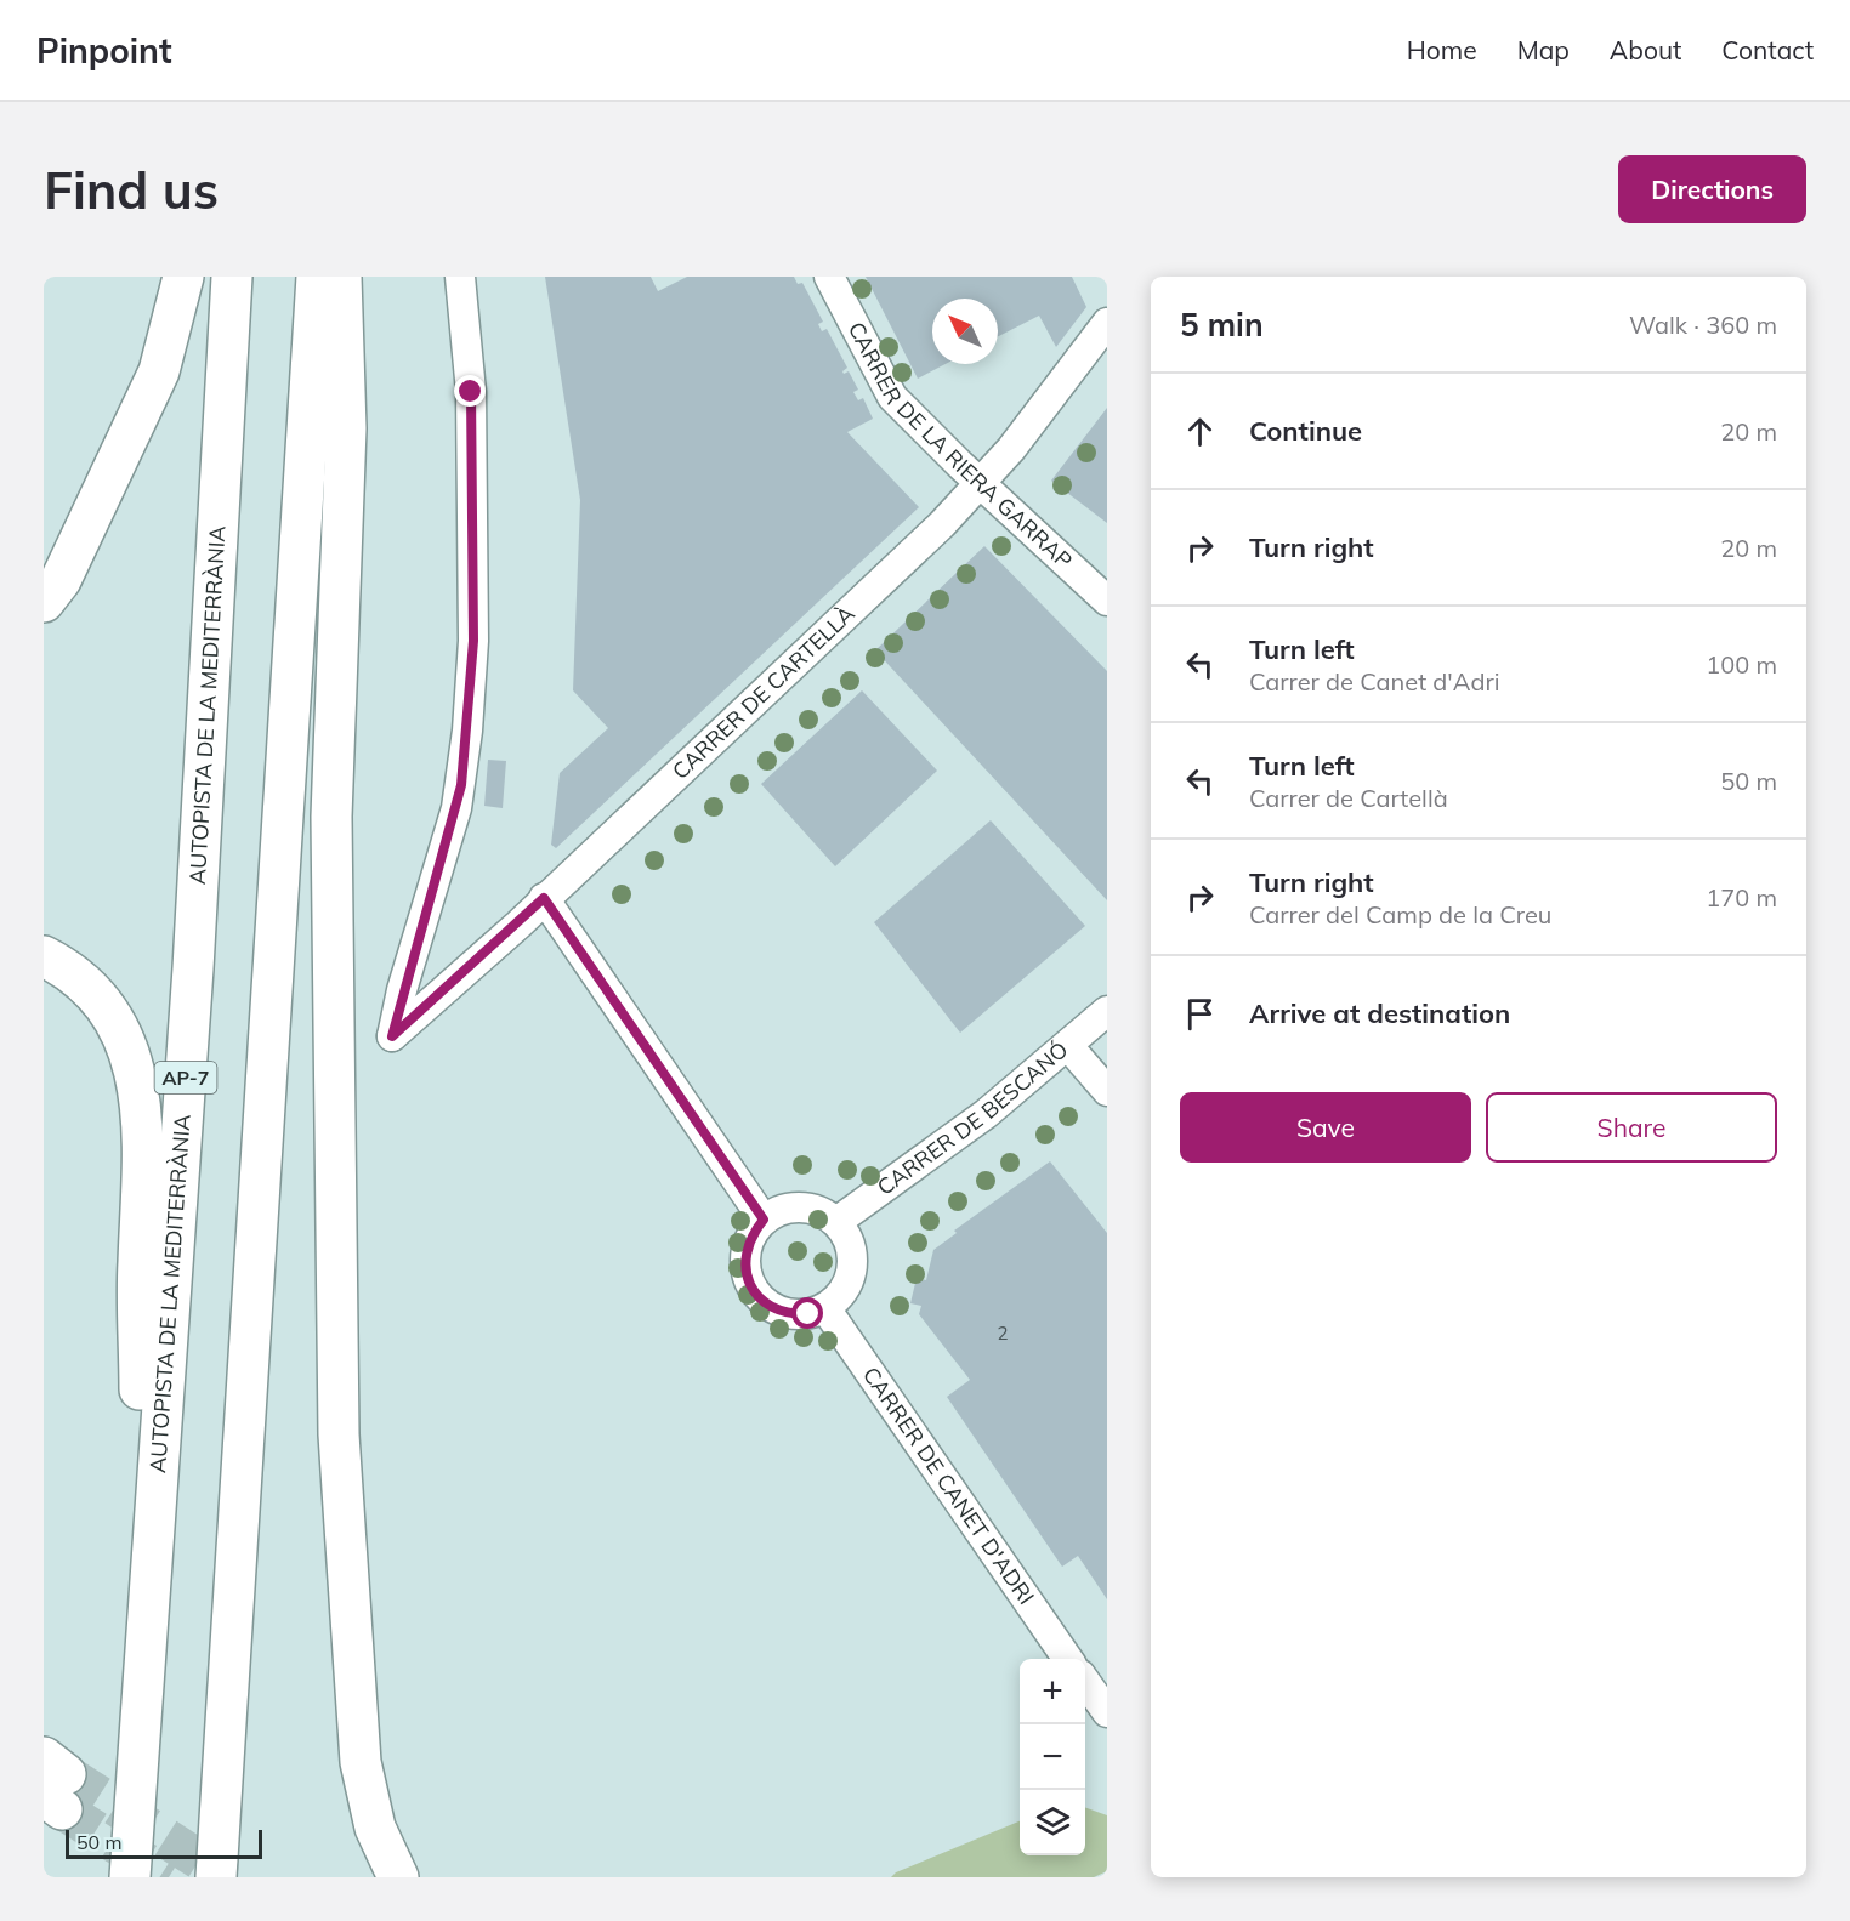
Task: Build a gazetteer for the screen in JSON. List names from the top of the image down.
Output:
{
  "streets": {
    "highway": ["AUTOPISTA DE LA MEDITERRÀNIA", "AP-7"],
    "street": [
      "CARRER DE LA RIERA GARRAP",
      "CARRER DE CARTELLÀ",
      "CARRER DE BESCANÓ",
      "CARRER DE CANET D'ADRI"
    ]
  },
  "crossings": [
    ["CARRER DE LA RIERA GARRAP", "CARRER DE CARTELLÀ"],
    ["CARRER DE BESCANÓ", "CARRER DE CANET D'ADRI"]
  ],
  "house_numbers": ["2"],
  "scale_bar": "50 m",
  "north": "top left",
  "page": {
    "header": "Pinpoint",
    "nav": [
      "Home",
      "Map",
      "About",
      "Contact"
    ],
    "buttons": [
      "Directions",
      ["Save", "Share"]
    ],
    "title": "Find us",
    "heading": ["5 min", "Walk · 360 m"],
    "list": [
      ["Continue", "20 m"],
      ["Turn right", "20 m"],
      ["Turn left", "Carrer de Canet d'Adri", "100 m"],
      ["Turn left", "Carrer de Cartellà", "50 m"],
      ["Turn right", "Carrer del Camp de la Creu", "170 m"],
      "Arrive at destination"
    ],
    "map_buttons": ["+", "−"],
    "scale": "50 m"
  }
}
